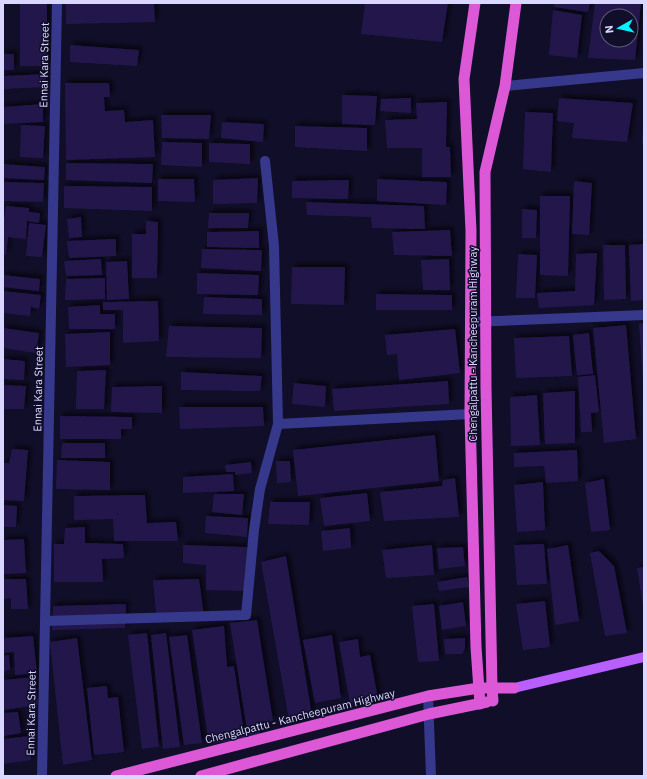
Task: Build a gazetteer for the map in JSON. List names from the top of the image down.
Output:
{
  "streets": {
    "highway": ["Chengalpattu - Kancheepuram Highway"],
    "street": ["Ennai Kara Street"]
  },
  "north": "left"
}
